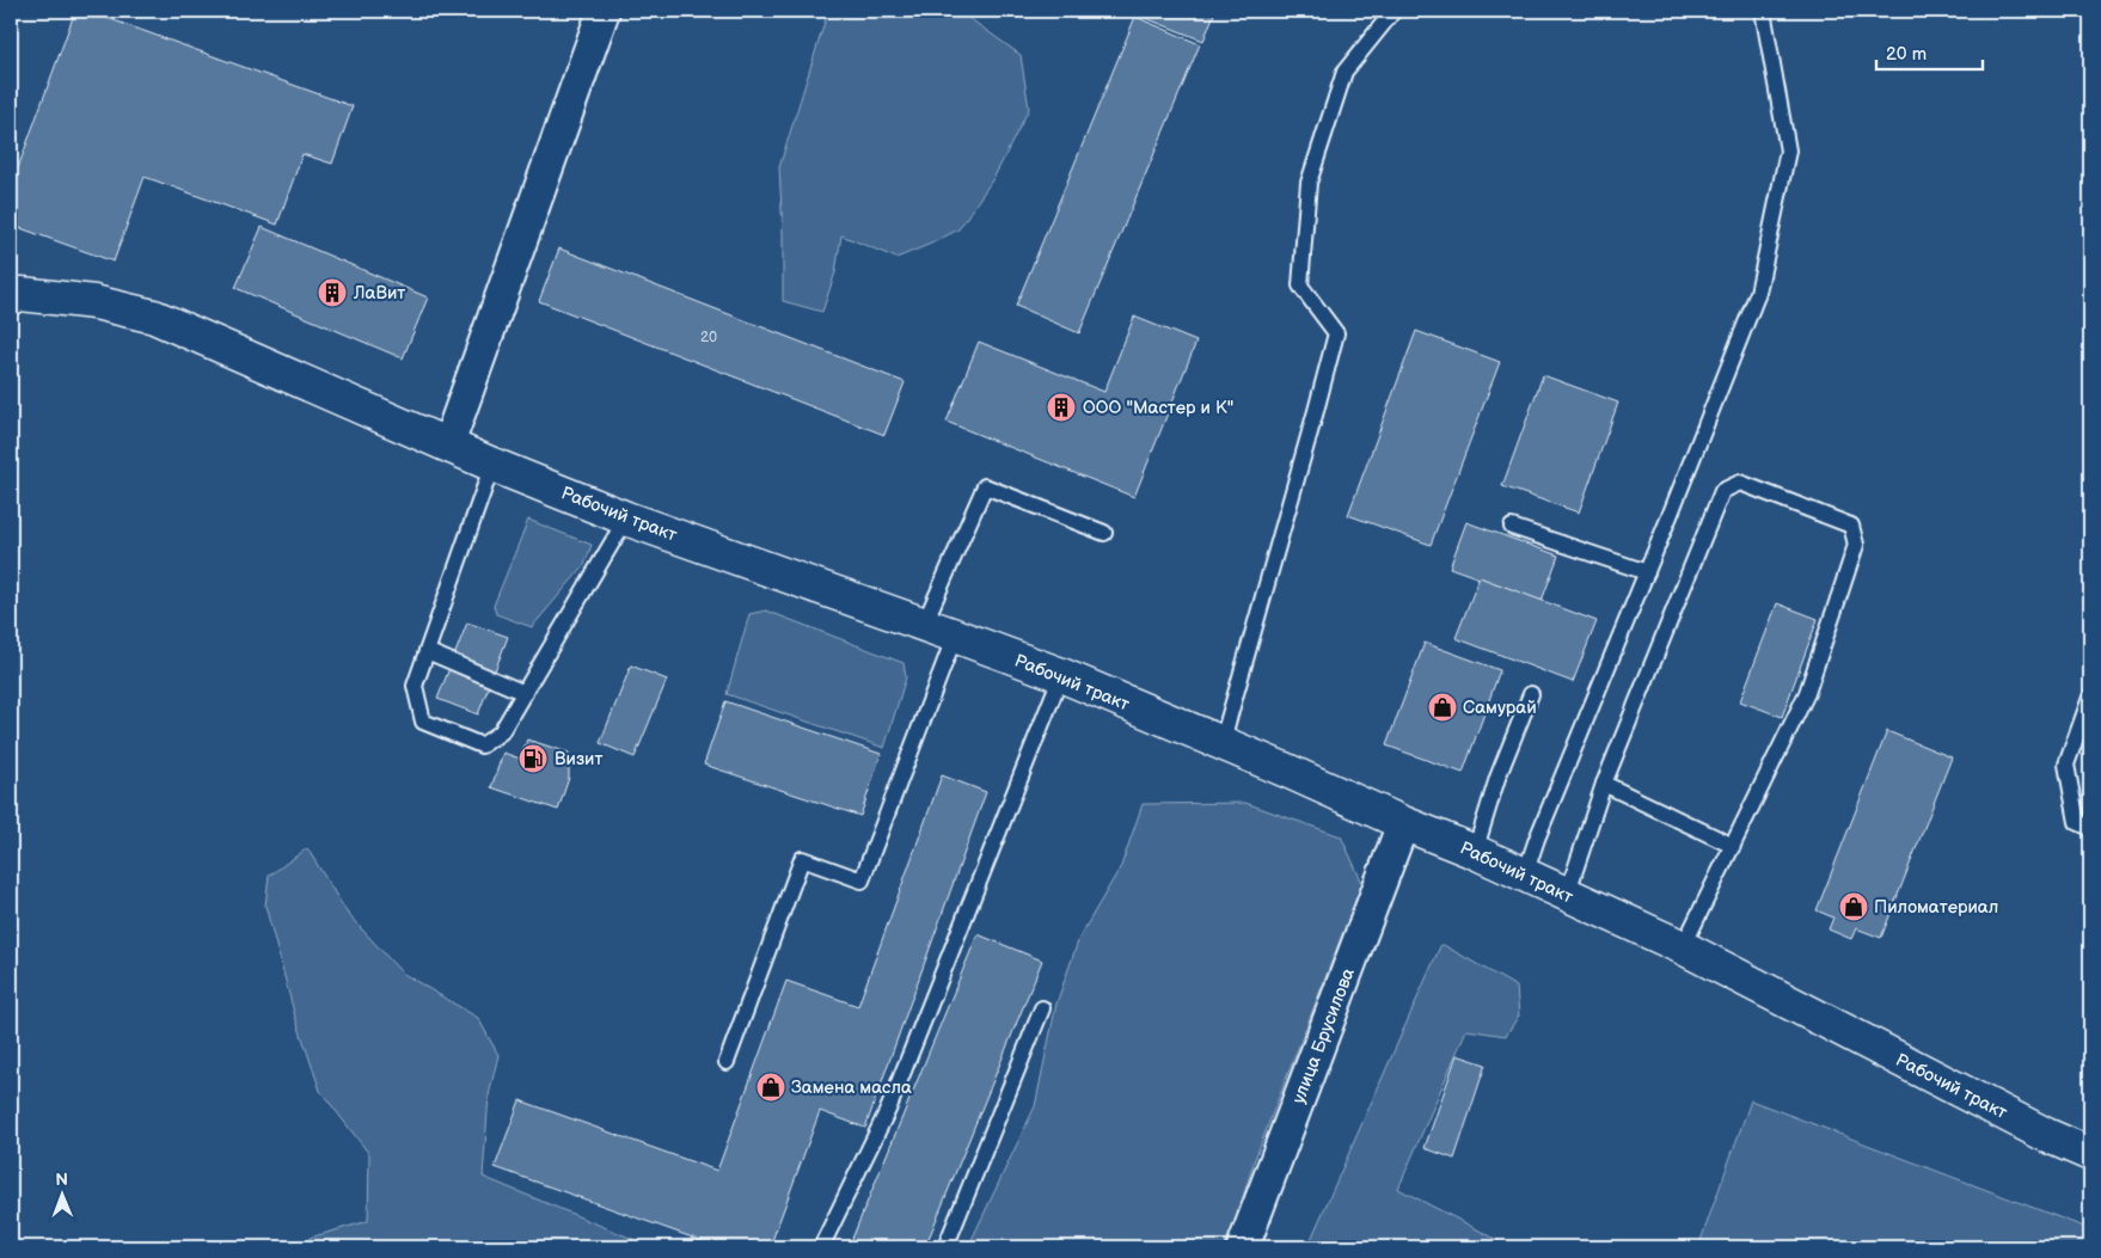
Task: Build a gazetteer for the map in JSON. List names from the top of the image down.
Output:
{
  "streets": {
    "street": ["Рабочий тракт", "улица Брусилова"]
  },
  "crossings": [
    ["Рабочий тракт", "улица Брусилова"]
  ],
  "places": {
    "building": ["ЛаВит", "ООО \"Мастер и К\""],
    "shop": ["Самурай", "Пиломатериал", "Замена масла"],
    "fuel station": ["Визит"]
  },
  "house_numbers": ["20"],
  "scale_bar": "20 m",
  "north": "top"
}
